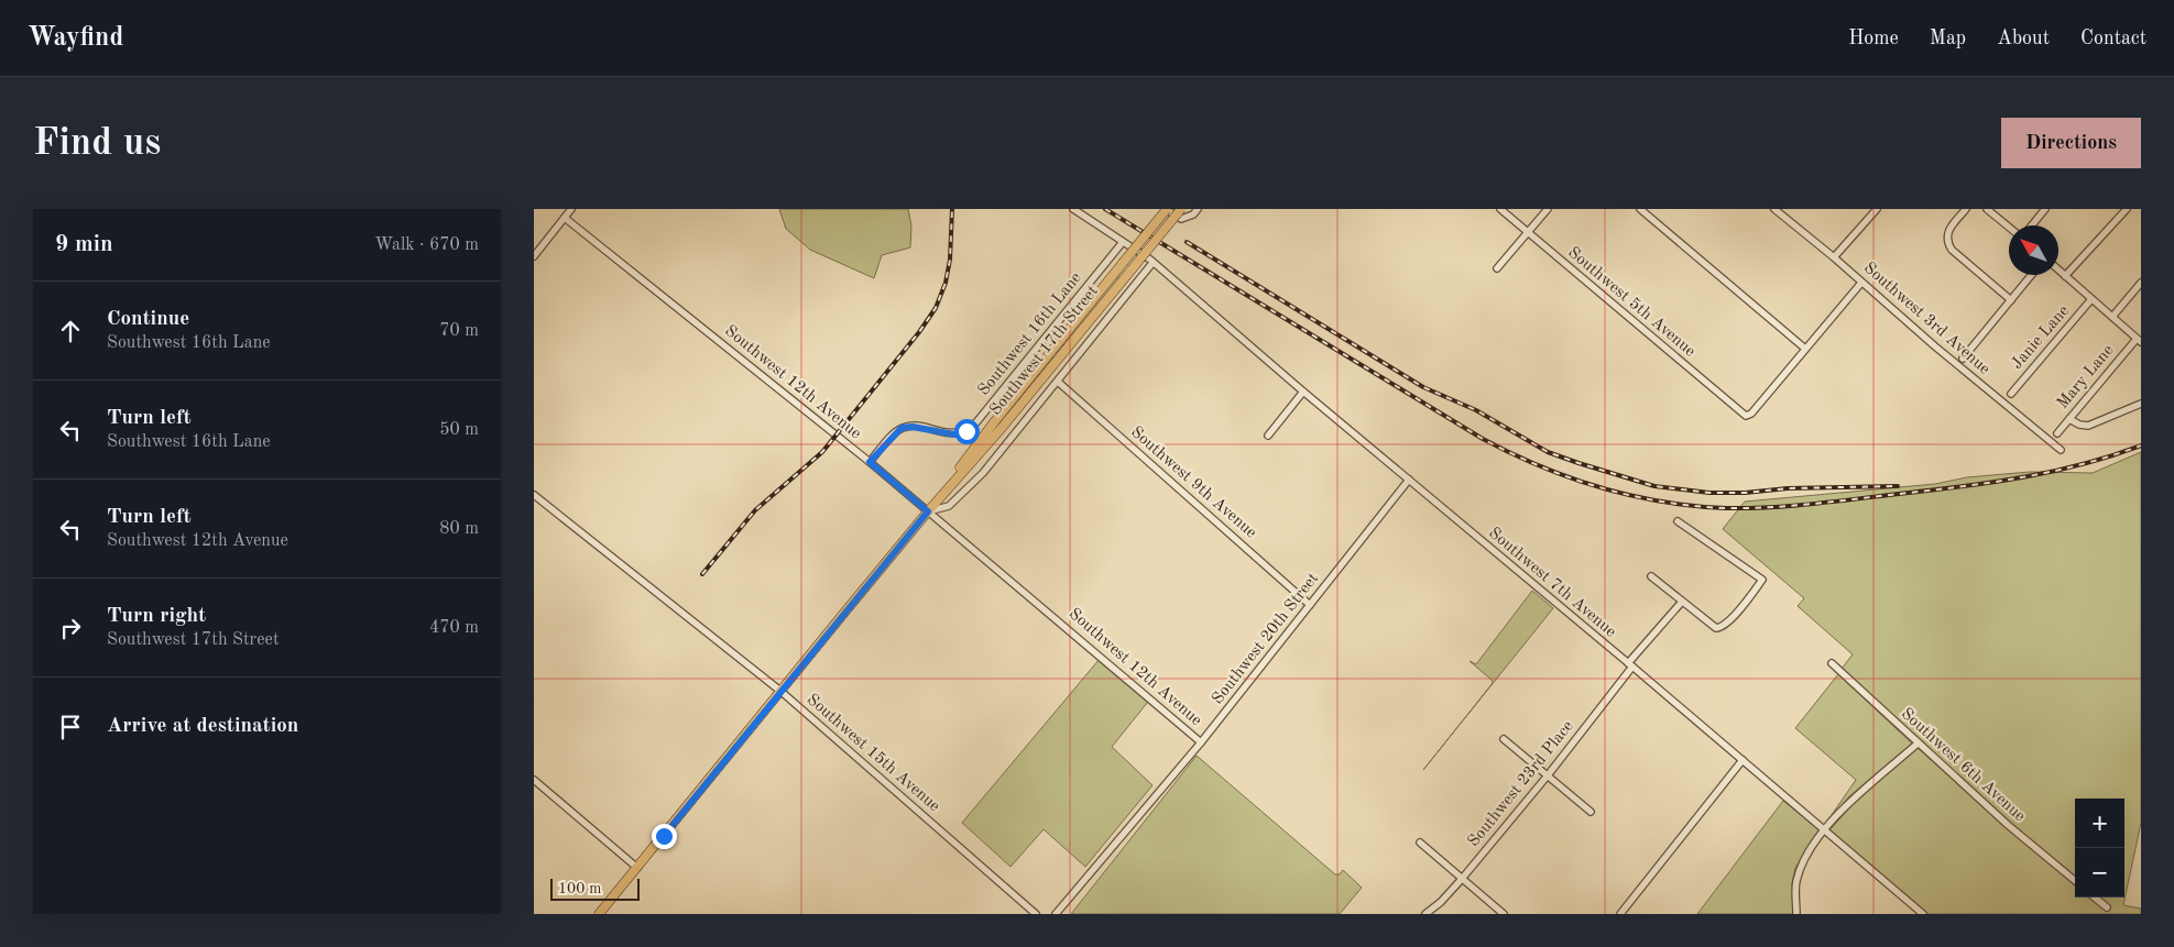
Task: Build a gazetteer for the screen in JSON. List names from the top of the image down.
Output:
{
  "streets": {
    "main road": ["Southwest 17th Street"],
    "street": [
      "Southwest 5th Avenue",
      "Southwest 3rd Avenue",
      "Southwest 16th Lane",
      "Janie Lane",
      "Mary Lane",
      "Southwest 12th Avenue",
      "Southwest 9th Avenue",
      "Southwest 7th Avenue",
      "Southwest 20th Street",
      "Southwest 15th Avenue",
      "Southwest 6th Avenue",
      "Southwest 23rd Place"
    ]
  },
  "crossings": [
    ["Southwest 16th Lane", "Southwest 12th Avenue"],
    ["Southwest 16th Lane", "Southwest 7th Avenue"],
    ["Southwest 17th Street", "Southwest 12th Avenue"],
    ["Southwest 17th Street", "Southwest 15th Avenue"],
    ["Southwest 12th Avenue", "Southwest 20th Street"],
    ["Southwest 9th Avenue", "Southwest 20th Street"],
    ["Southwest 7th Avenue", "Southwest 20th Street"],
    ["Southwest 7th Avenue", "Southwest 23rd Place"]
  ],
  "scale_bar": "100 m",
  "north": "top left",
  "page": {
    "header": "Wayfind",
    "nav": [
      "Home",
      "Map",
      "About",
      "Contact"
    ],
    "buttons": "Directions",
    "title": "Find us",
    "heading": ["9 min", "Walk · 670 m"],
    "list": [
      ["Continue", "Southwest 16th Lane", "70 m"],
      ["Turn left", "Southwest 16th Lane", "50 m"],
      ["Turn left", "Southwest 12th Avenue", "80 m"],
      ["Turn right", "Southwest 17th Street", "470 m"],
      "Arrive at destination"
    ],
    "map_buttons": ["+", "−"],
    "scale": "100 m"
  }
}
